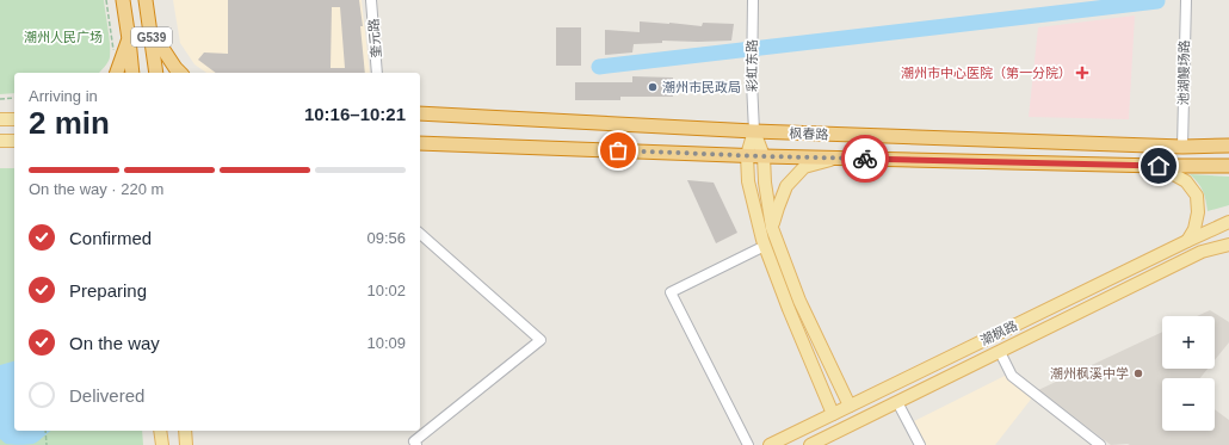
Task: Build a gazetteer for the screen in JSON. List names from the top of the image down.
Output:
{
  "streets": {
    "highway": ["G539", "枫春路"],
    "main road": ["潮枫路"],
    "street": ["奎元路", "彩虹东路", "池湖鳗场路"]
  },
  "crossings": [
    ["彩虹东路", "枫春路"],
    ["池湖鳗场路", "枫春路"]
  ],
  "parks": ["潮州人民广场"],
  "places": {
    "health": ["潮州市中心医院（第一分院）"],
    "other": ["潮州市民政局", "潮州枫溪中学"]
  },
  "page": {
    "heading": ["2 min", "Arriving in", "10:16–10:21"],
    "bar": "On the way · 220 m",
    "list": [
      ["Confirmed", "09:56"],
      ["Preparing", "10:02"],
      ["On the way", "10:09"],
      "Delivered"
    ],
    "map_buttons": ["+", "−"]
  }
}
